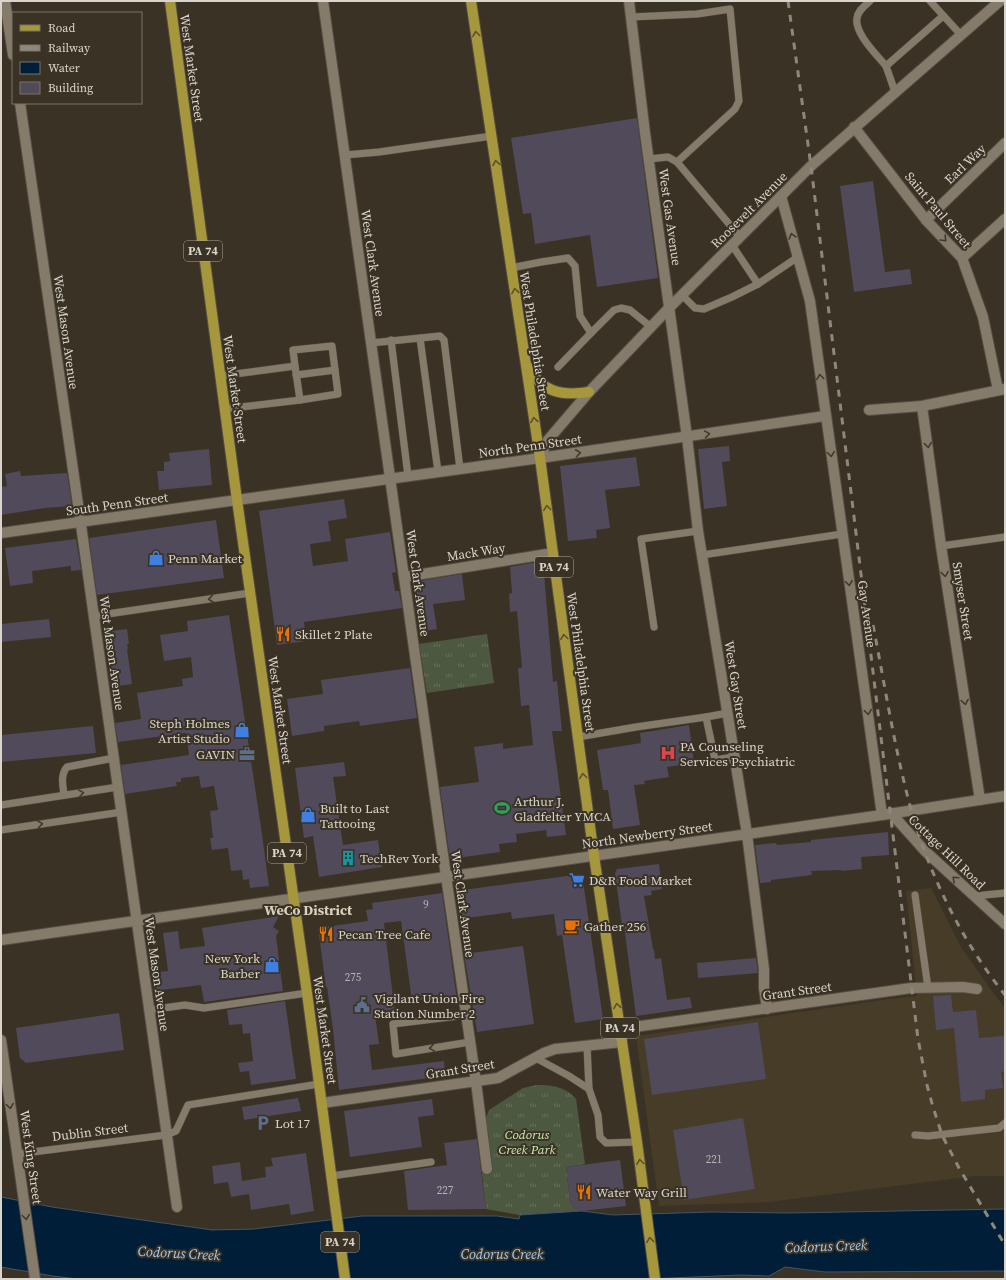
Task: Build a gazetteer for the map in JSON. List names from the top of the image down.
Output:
{
  "streets": {
    "main road": ["West Market Street", "PA 74", "West Philadelphia Street"],
    "street": [
      "Earl Way",
      "Roosevelt Avenue",
      "Saint Paul Street",
      "West Gas Avenue",
      "West Clark Avenue",
      "West Mason Avenue",
      "North Penn Street",
      "South Penn Street",
      "Mack Way",
      "Smyser Street",
      "Gay Avenue",
      "West Gay Street",
      "North Newberry Street",
      "Cottage Hill Road",
      "Grant Street",
      "West King Street"
    ],
    "lane": ["Dublin Street"]
  },
  "crossings": [
    ["West Market Street", "North Penn Street"],
    ["West Market Street", "South Penn Street"],
    ["West Market Street", "North Newberry Street"],
    ["West Market Street", "Grant Street"],
    ["Earl Way", "Saint Paul Street"],
    ["Roosevelt Avenue", "Saint Paul Street"],
    ["Roosevelt Avenue", "West Gas Avenue"],
    ["Roosevelt Avenue", "West Philadelphia Street"],
    ["Roosevelt Avenue", "North Penn Street"],
    ["Roosevelt Avenue", "Gay Avenue"],
    ["West Gas Avenue", "North Penn Street"],
    ["West Gas Avenue", "West Gay Street"],
    ["West Clark Avenue", "North Penn Street"],
    ["West Clark Avenue", "Mack Way"],
    ["West Clark Avenue", "North Newberry Street"],
    ["West Clark Avenue", "Grant Street"],
    ["West Mason Avenue", "South Penn Street"],
    ["West Mason Avenue", "North Newberry Street"],
    ["West Mason Avenue", "Dublin Street"],
    ["West Philadelphia Street", "North Penn Street"],
    ["West Philadelphia Street", "Mack Way"],
    ["West Philadelphia Street", "North Newberry Street"],
    ["West Philadelphia Street", "Grant Street"],
    ["North Penn Street", "South Penn Street"],
    ["North Penn Street", "Gay Avenue"],
    ["North Penn Street", "West Gay Street"],
    ["Smyser Street", "North Newberry Street"],
    ["Gay Avenue", "North Newberry Street"],
    ["Gay Avenue", "Cottage Hill Road"],
    ["West Gay Street", "North Newberry Street"],
    ["West Gay Street", "Grant Street"],
    ["North Newberry Street", "Cottage Hill Road"],
    ["Dublin Street", "West King Street"]
  ],
  "one_way": [
    "West Philadelphia Street",
    "North Penn Street",
    "Smyser Street",
    "Cottage Hill Road",
    "West King Street"
  ],
  "districts": ["WeCo District"],
  "water": ["Codorus Creek"],
  "parks": ["Codorus Creek Park"],
  "places": {
    "shop": [
      "Penn Market",
      "Steph Holmes Artist Studio",
      "Built to Last Tattooing",
      "New York Barber"
    ],
    "restaurant": ["Skillet 2 Plate", "Pecan Tree Cafe", "Water Way Grill"],
    "hospital": ["PA Counseling Services Psychiatric"],
    "office": ["GAVIN"],
    "sports": ["Arthur J. Gladfelter YMCA"],
    "building": ["TechRev York"],
    "supermarket": ["D&R Food Market"],
    "cafe": ["Gather 256"],
    "public building": ["Vigilant Union Fire Station Number 2"],
    "parking": ["Lot 17"]
  },
  "house_numbers": [
    "9",
    "275",
    "221",
    "227"
  ],
  "legend": [
    "Road",
    "Railway",
    "Water",
    "Building"
  ]
}
